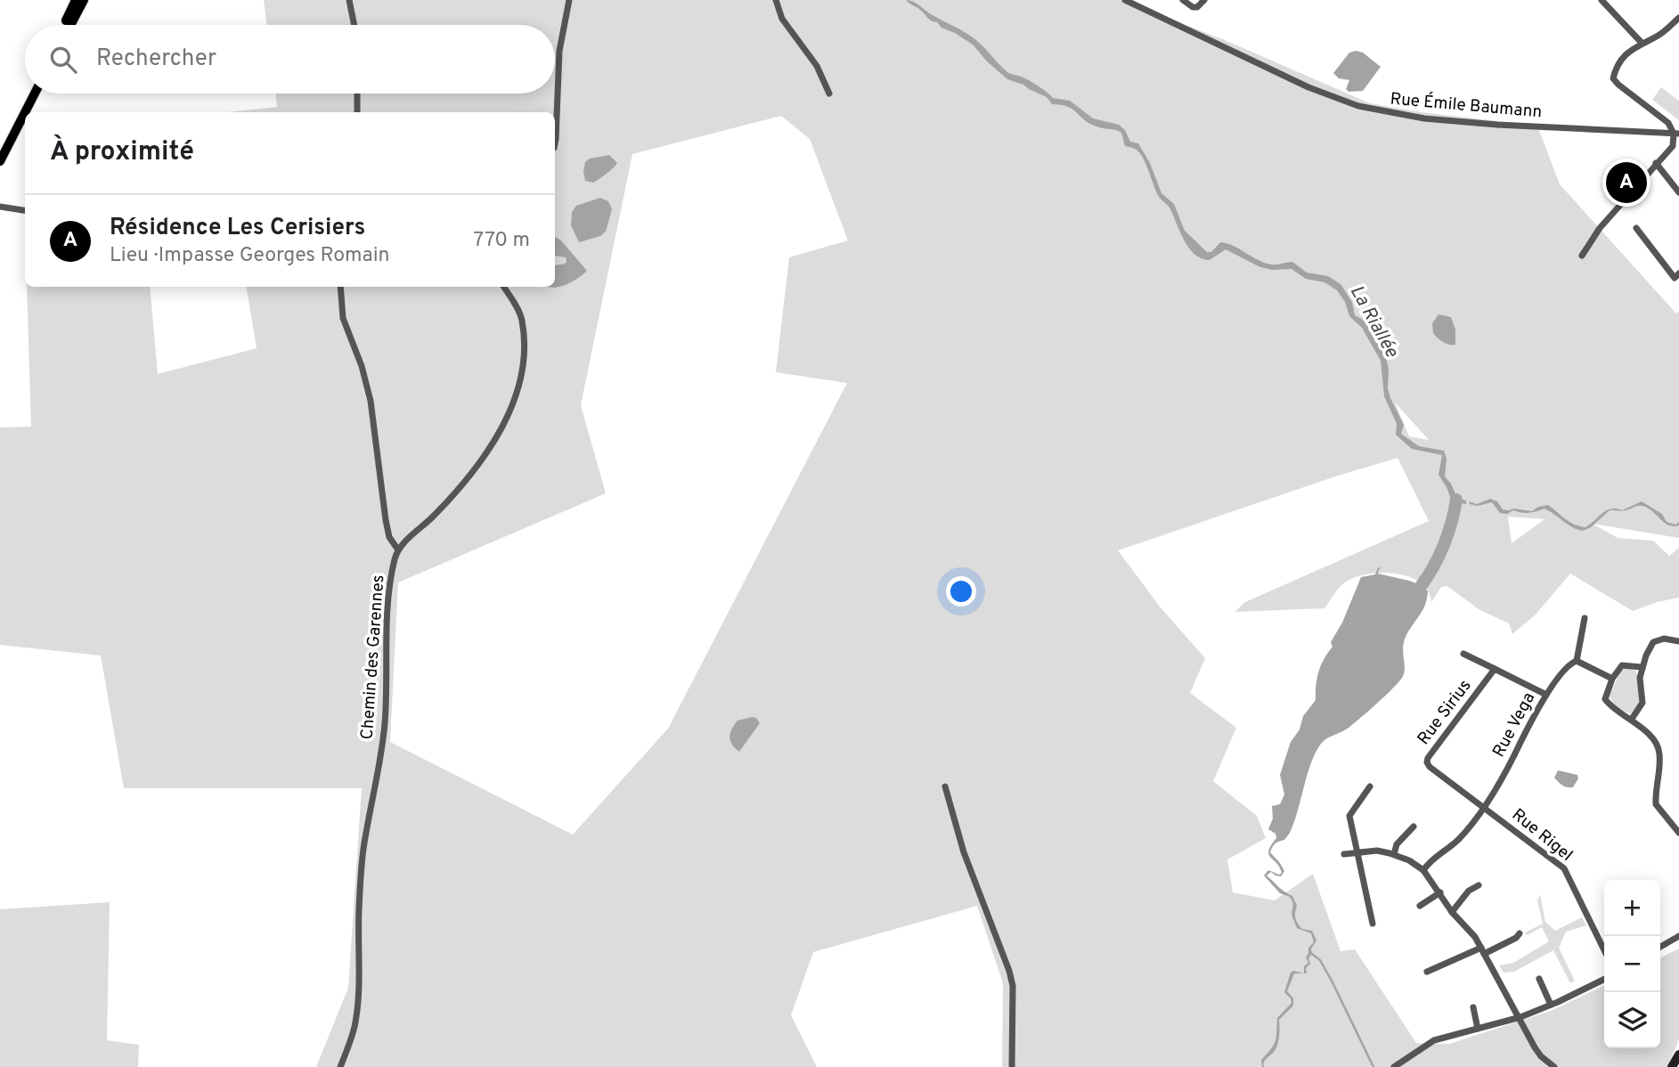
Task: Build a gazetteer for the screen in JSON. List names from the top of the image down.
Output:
{
  "streets": {
    "street": [
      "Rue Émile Baumann",
      "Chemin des Garennes",
      "Rue Sirius",
      "Rue Vega",
      "Rue Rigel"
    ]
  },
  "crossings": [
    ["Rue Sirius", "Rue Vega"],
    ["Rue Sirius", "Rue Rigel"],
    ["Rue Vega", "Rue Rigel"]
  ],
  "water": ["La Riallée"],
  "page": {
    "search": "Rechercher",
    "heading": "À proximité",
    "pins": "A",
    "list": [
      {
        "mark": "A",
        "name": "Résidence Les Cerisiers",
        "note": "Lieu · Impasse Georges Romain",
        "value": "770 m"
      }
    ],
    "map_buttons": ["+", "−"]
  }
}
